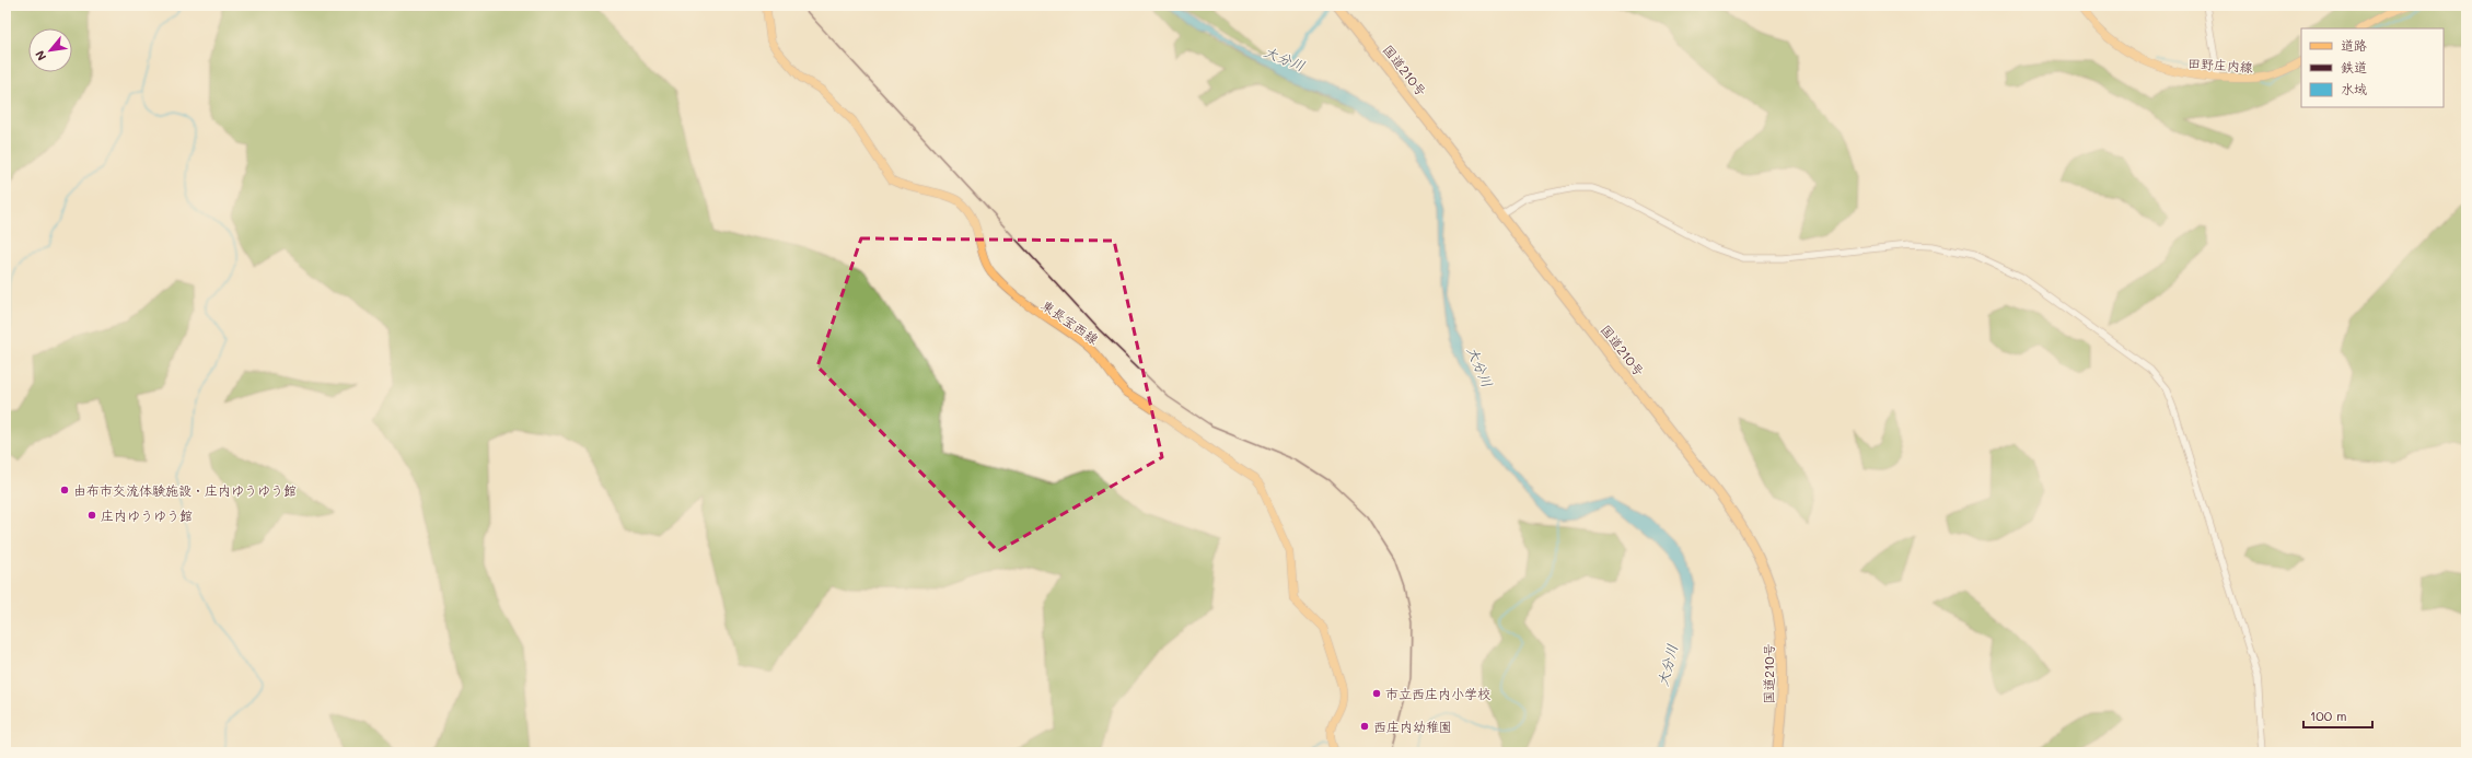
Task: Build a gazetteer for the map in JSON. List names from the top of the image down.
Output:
{
  "streets": {
    "highway": ["国道210号"],
    "main road": ["田野庄内線", "東長宝西線"]
  },
  "water": ["大分川"],
  "places": [
    "由布市交流体験施設・庄内ゆうゆう館",
    "庄内ゆうゆう館",
    "市立西庄内小学校",
    "西庄内幼稚園"
  ],
  "legend": ["道路", "鉄道", "水域"],
  "scale_bar": "100 m",
  "north": "bottom left"
}
